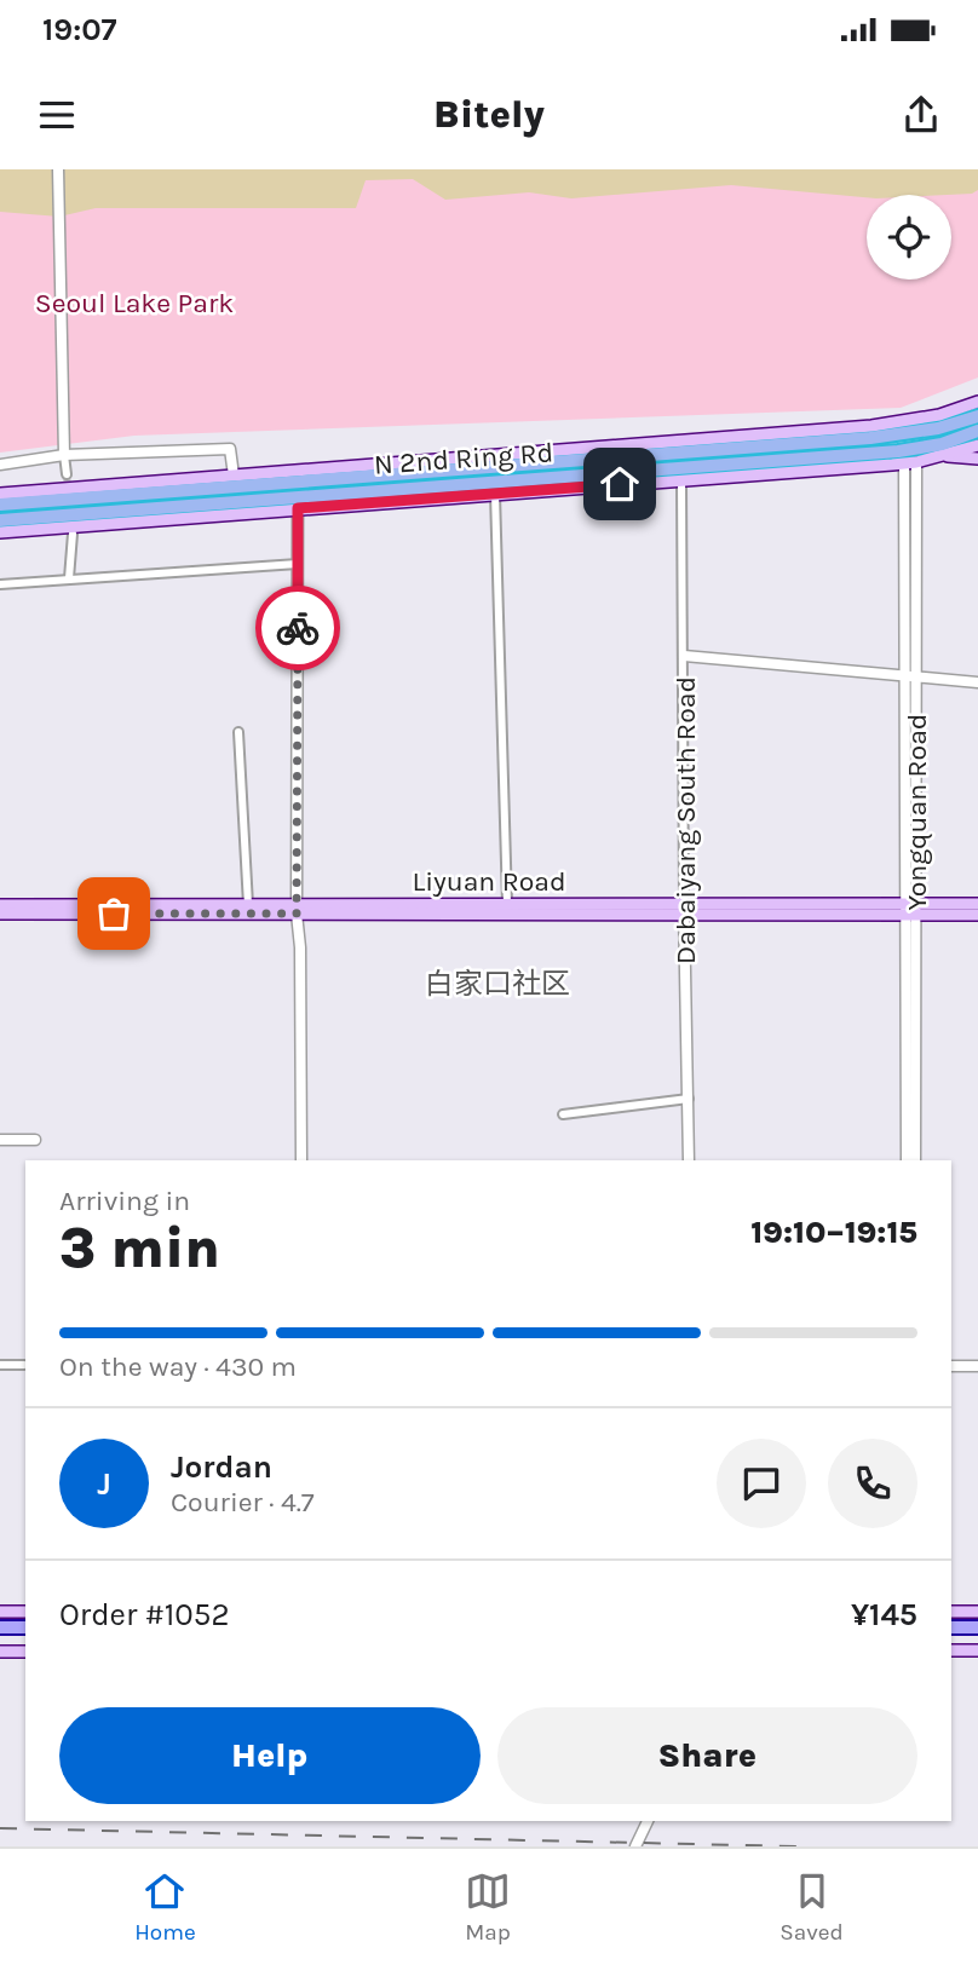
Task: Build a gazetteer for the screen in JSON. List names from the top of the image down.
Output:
{
  "streets": {
    "highway": ["N 2nd Ring Rd"],
    "main road": ["Liyuan Road"],
    "street": ["Yongquan Road", "Dabaiyang South Road"]
  },
  "crossings": [
    ["Yongquan Road", "Liyuan Road"],
    ["Dabaiyang South Road", "Liyuan Road"]
  ],
  "districts": ["白家口社区"],
  "parks": ["Seoul Lake Park"],
  "page": {
    "status": "19:07",
    "header": "Bitely",
    "heading": ["3 min", "Arriving in", "19:10–19:15"],
    "panel": [
      "Jordan",
      "Courier · 4.7",
      "Order #1052",
      "¥145"
    ],
    "bar": "On the way · 430 m",
    "round": "J",
    "buttons": ["Help", "Share"],
    "tabs": ["Home", "Map", "Saved"]
  }
}
